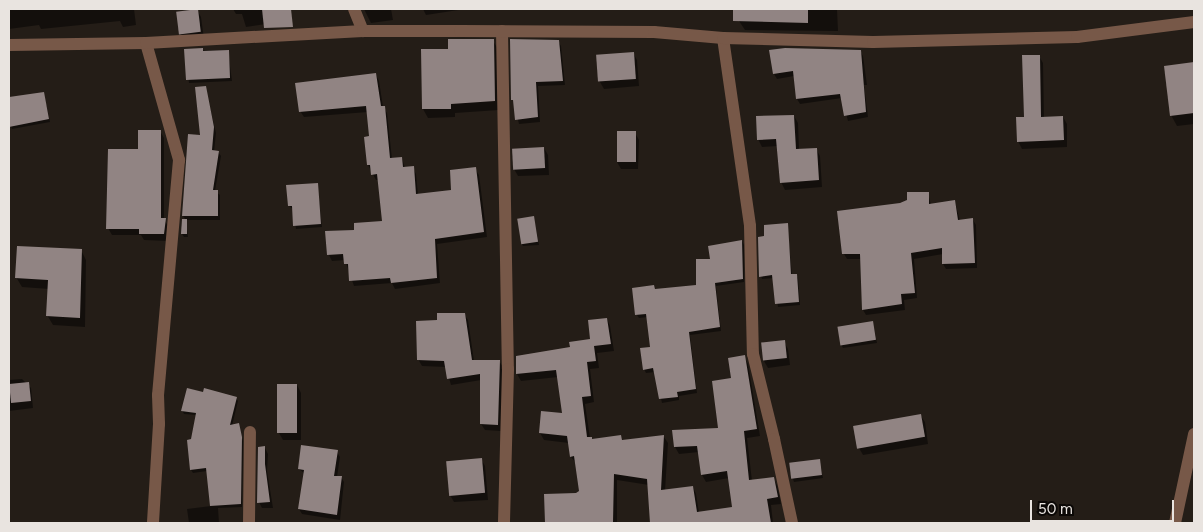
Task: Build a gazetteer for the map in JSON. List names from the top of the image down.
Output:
{
  "scale_bar": "50 m"
}
